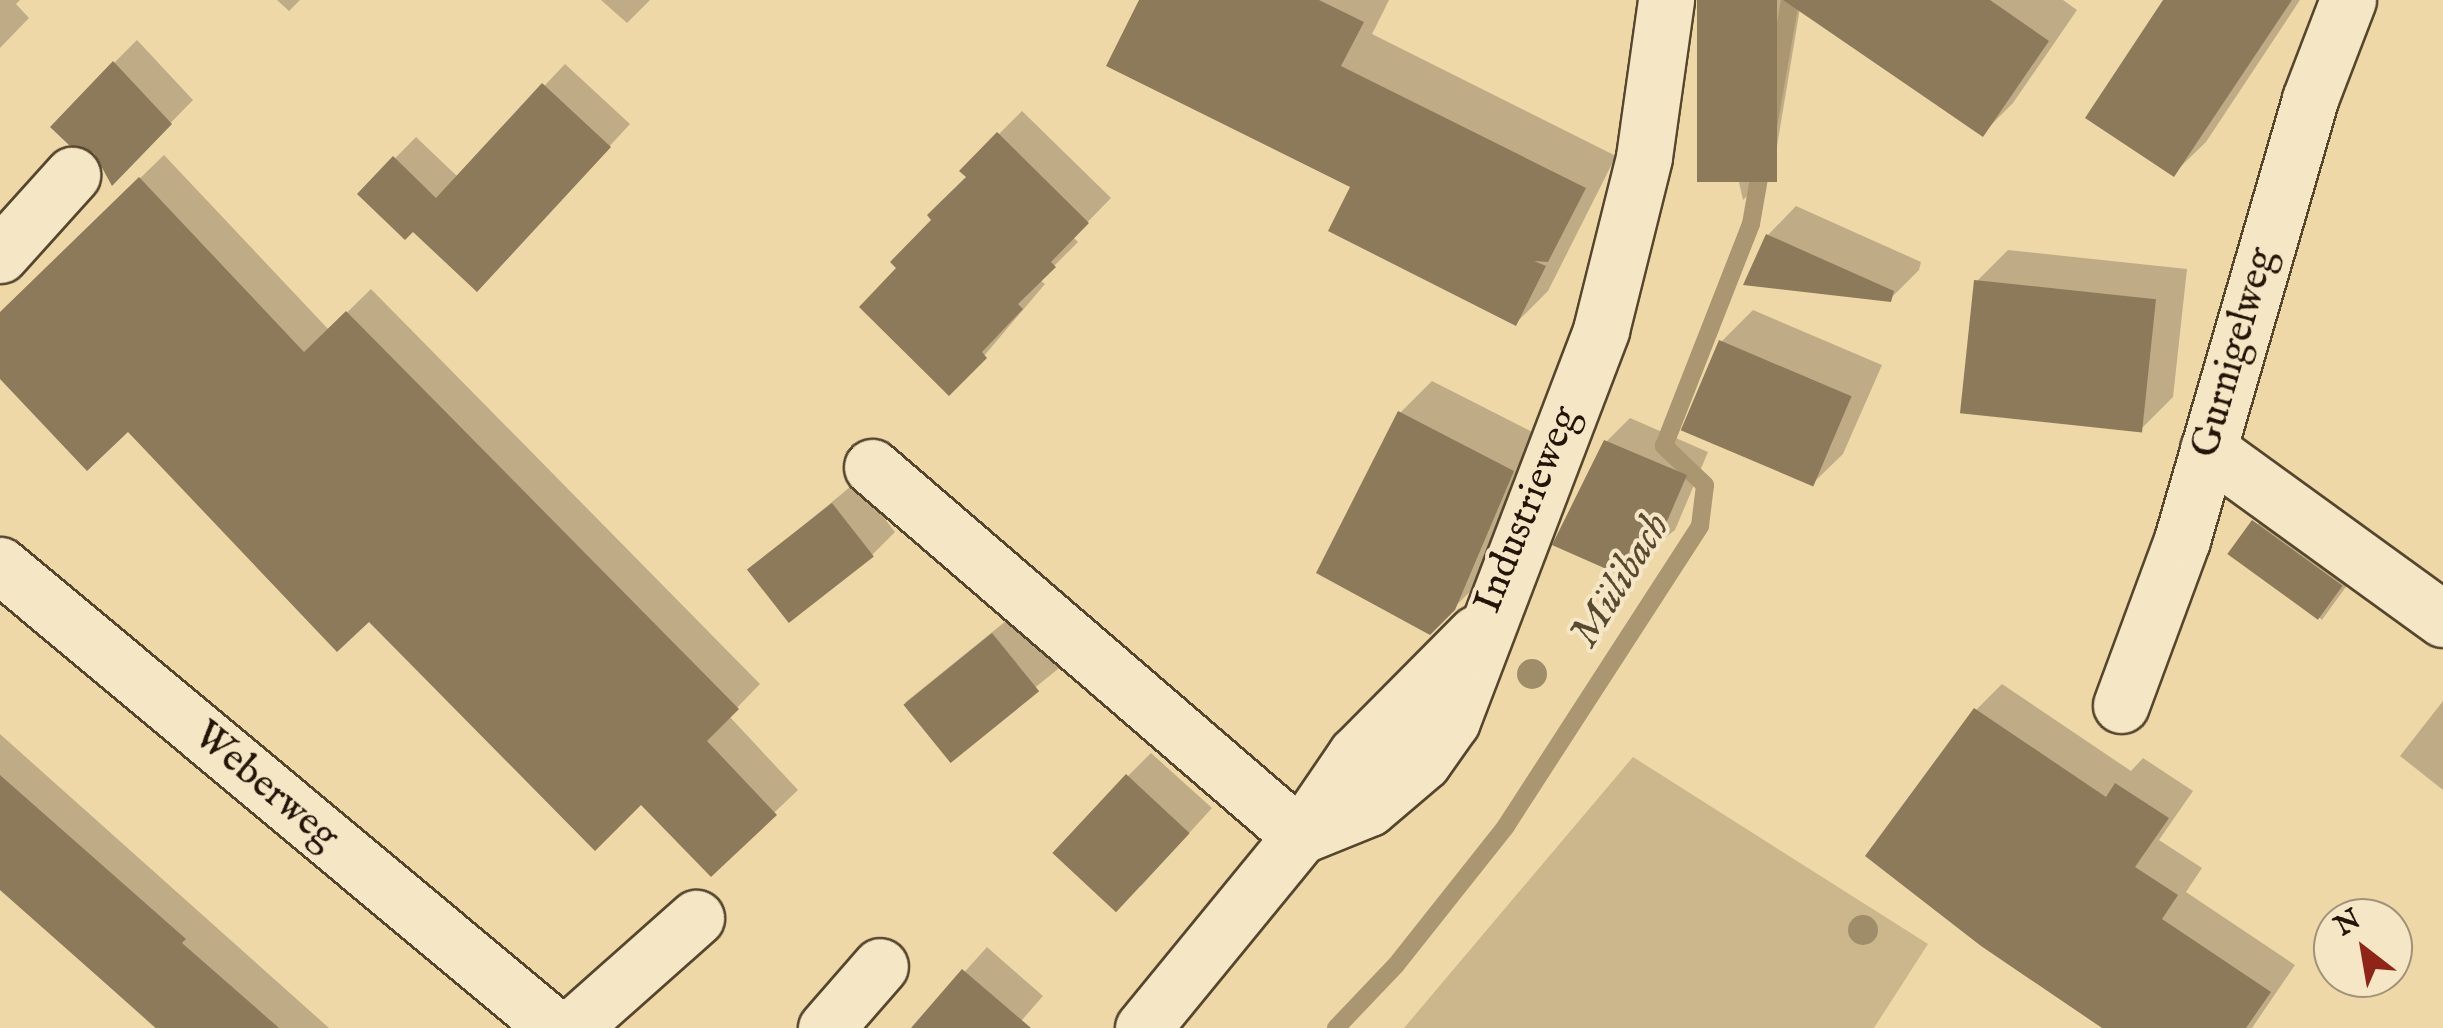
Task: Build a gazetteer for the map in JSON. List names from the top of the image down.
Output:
{
  "streets": {
    "street": ["Gurnigelweg", "Industrieweg", "Weberweg"]
  },
  "water": ["Mülibach"],
  "north": "top left"
}
